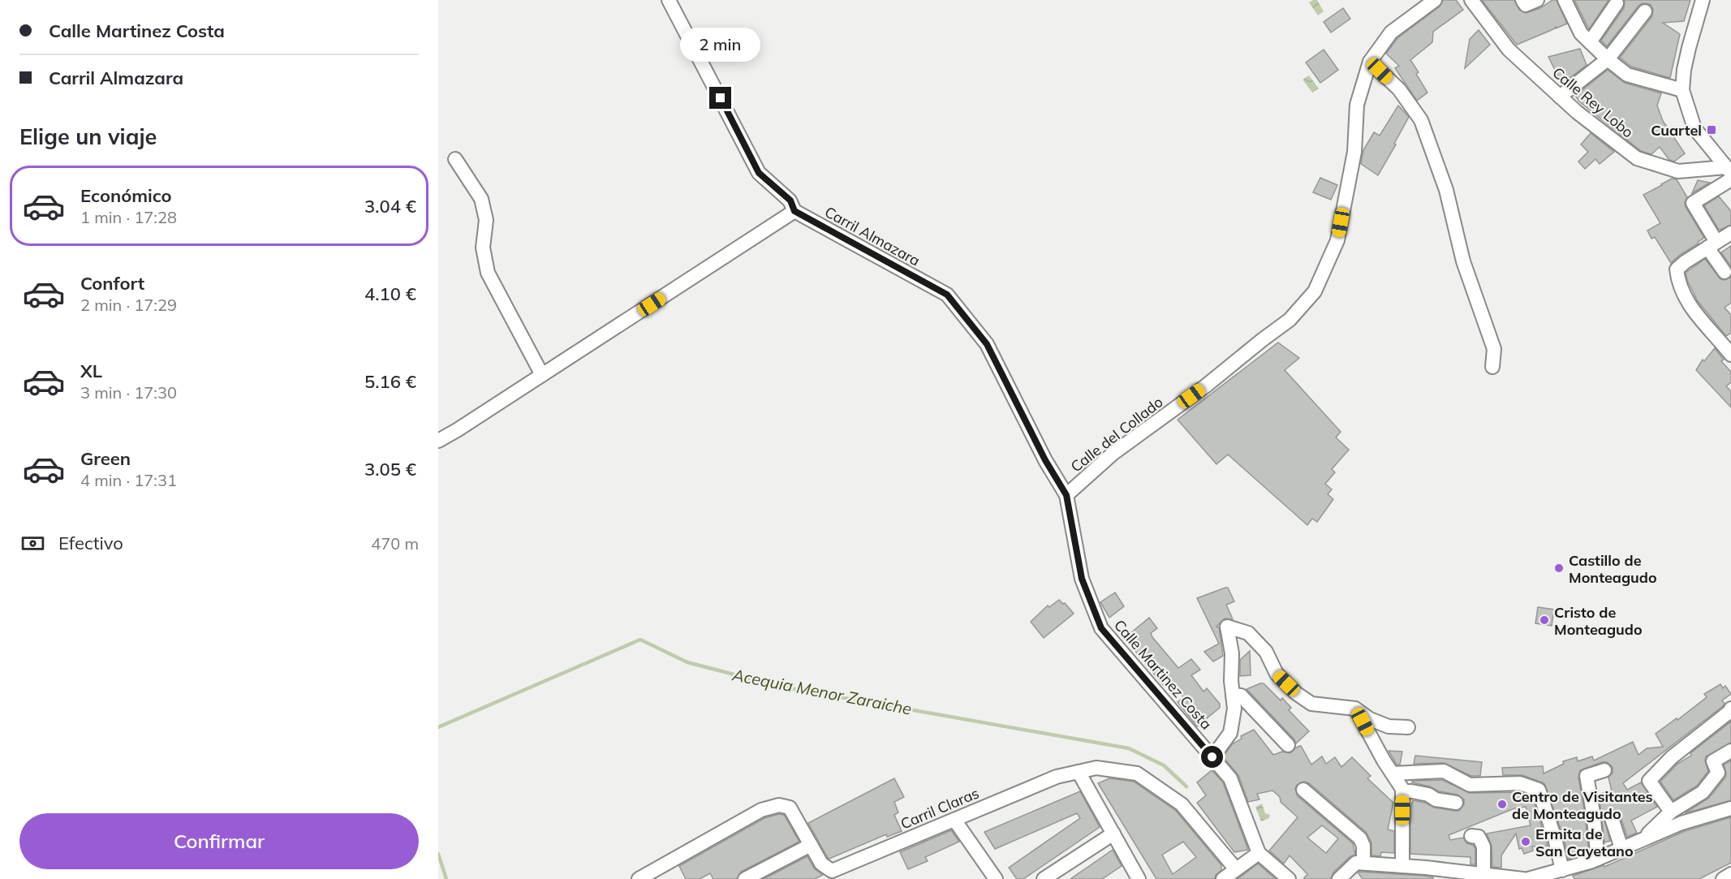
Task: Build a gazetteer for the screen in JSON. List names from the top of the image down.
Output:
{
  "streets": {
    "street": [
      "Calle Rey Lobo",
      "Carril Almazara",
      "Calle del Collado",
      "Calle Martinez Costa",
      "Carril Claras"
    ]
  },
  "crossings": [
    ["Carril Almazara", "Calle del Collado"],
    ["Carril Almazara", "Calle Martinez Costa"],
    ["Calle del Collado", "Calle Martinez Costa"]
  ],
  "water": ["Acequia Menor Zaraiche"],
  "places": {
    "transit": ["Cuartel"],
    "other": [
      "Castillo de Monteagudo",
      "Cristo de Monteagudo",
      "Centro de Visitantes de Monteagudo",
      "Ermita de San Cayetano"
    ]
  },
  "page": {
    "banner": ["Calle Martinez Costa", "Carril Almazara"],
    "bubble": "2 min",
    "heading": "Elige un viaje",
    "list": [
      {
        "name": "Económico",
        "note": "1 min · 17:28",
        "value": "3.04 €"
      },
      {
        "name": "Confort",
        "note": "2 min · 17:29",
        "value": "4.10 €"
      },
      {
        "name": "XL",
        "note": "3 min · 17:30",
        "value": "5.16 €"
      },
      {
        "name": "Green",
        "note": "4 min · 17:31",
        "value": "3.05 €"
      }
    ],
    "pay": ["Efectivo", "470 m"],
    "buttons": "Confirmar"
  }
}
